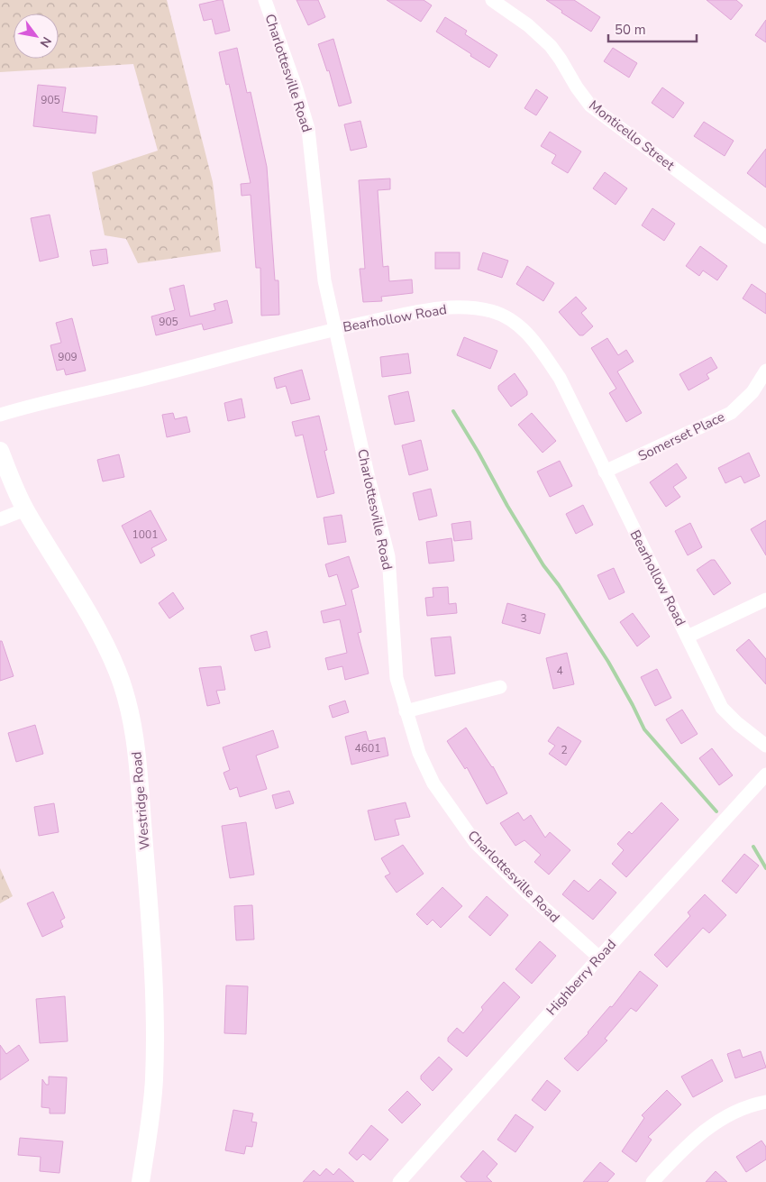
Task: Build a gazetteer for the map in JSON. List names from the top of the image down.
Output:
{
  "streets": {
    "main road": ["Westridge Road"],
    "street": [
      "Charlottesville Road",
      "Monticello Street",
      "Bearhollow Road",
      "Somerset Place",
      "Highberry Road"
    ]
  },
  "crossings": [
    ["Charlottesville Road", "Bearhollow Road"],
    ["Charlottesville Road", "Highberry Road"],
    ["Bearhollow Road", "Somerset Place"]
  ],
  "house_numbers": [
    "905",
    "905",
    "909",
    "1001",
    "3",
    "4",
    "4601",
    "2"
  ],
  "scale_bar": "50 m",
  "north": "bottom right"
}
